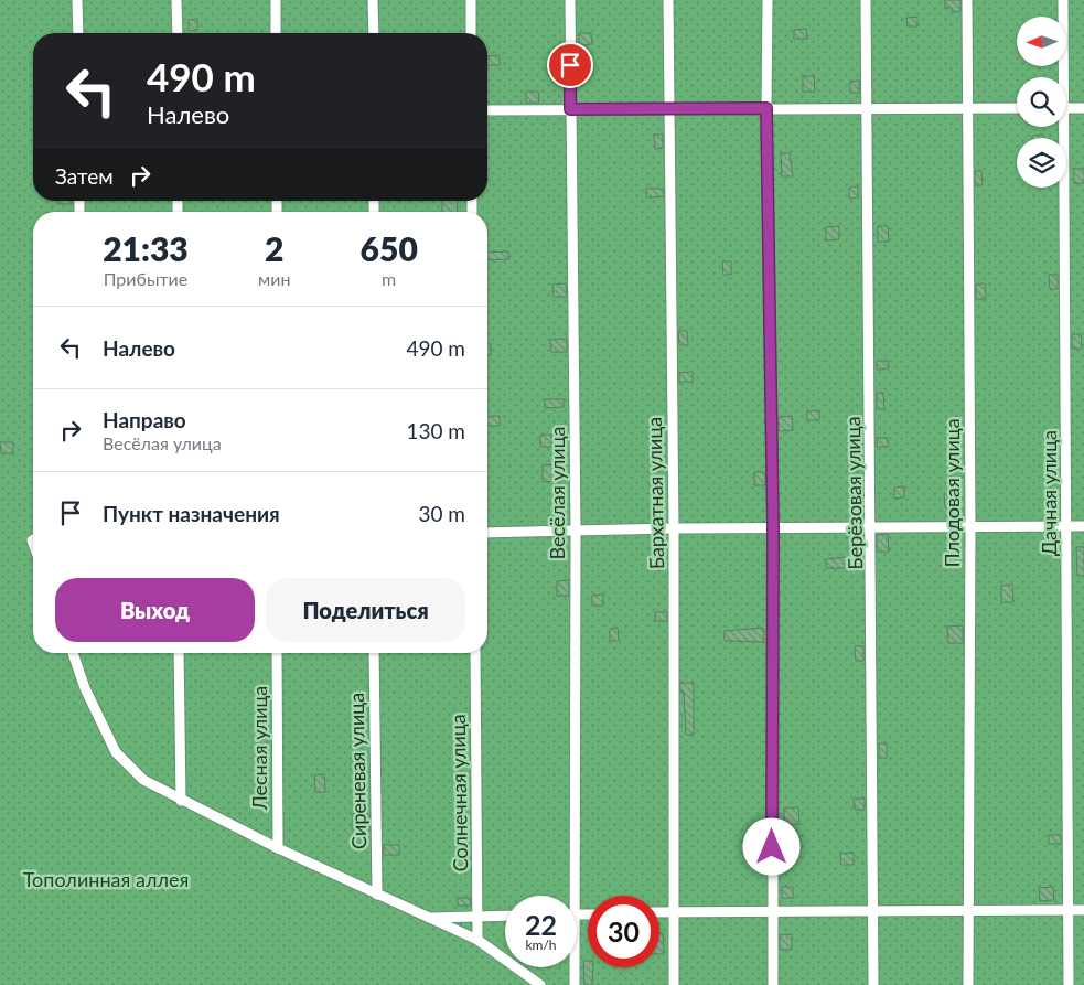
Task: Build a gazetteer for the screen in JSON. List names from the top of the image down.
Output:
{
  "streets": {
    "street": [
      "Весёлая улица",
      "Бархатная улица",
      "Берёзовая улица",
      "Плодовая улица",
      "Дачная улица",
      "Лесная улица",
      "Сиреневая улица",
      "Солнечная улица"
    ]
  },
  "parks": ["Тополинная аллея"],
  "north": "left",
  "page": {
    "turn": ["490 m", "Налево"],
    "then": "Затем",
    "eta": [
      "21:33",
      "Прибытие",
      "2",
      "мин",
      "650",
      "m"
    ],
    "list": [
      {
        "name": "Налево",
        "value": "490 m"
      },
      {
        "name": "Направо",
        "note": "Весёлая улица",
        "value": "130 m"
      },
      {
        "name": "Пункт назначения",
        "value": "30 m"
      }
    ],
    "buttons": ["Выход", "Поделиться"],
    "speed": "22 km/h",
    "limit": "30"
  }
}
